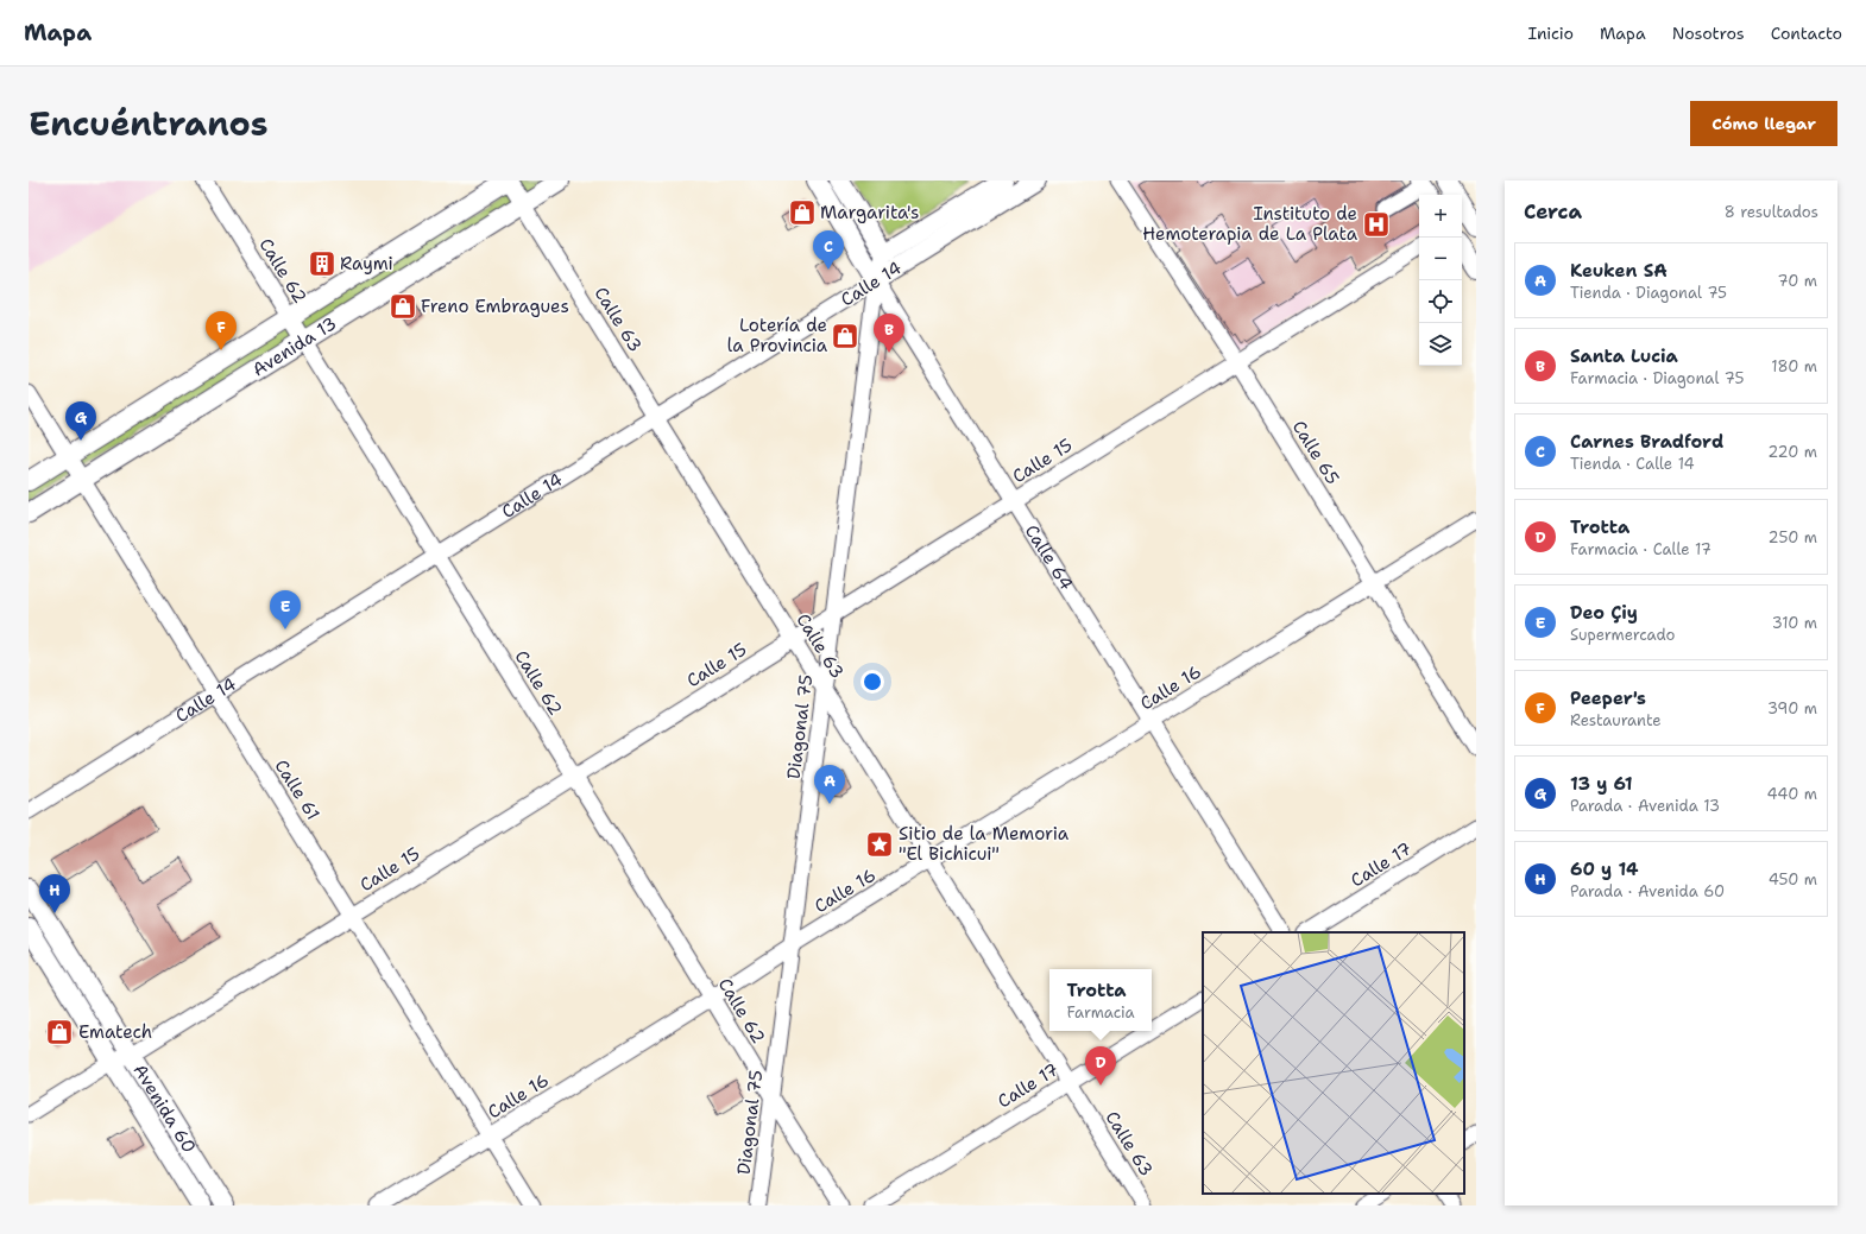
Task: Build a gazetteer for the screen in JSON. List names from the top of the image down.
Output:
{
  "streets": {
    "main road": [
      "Calle 14",
      "Avenida 13",
      "Calle 64",
      "Avenida 60"
    ],
    "street": [
      "Calle 62",
      "Calle 63",
      "Calle 65",
      "Calle 15",
      "Calle 16",
      "Diagonal 75",
      "Calle 61",
      "Calle 17"
    ]
  },
  "crossings": [
    ["Calle 62", "Calle 14"],
    ["Calle 62", "Avenida 13"],
    ["Calle 62", "Calle 15"],
    ["Calle 62", "Calle 16"],
    ["Calle 62", "Diagonal 75"],
    ["Calle 14", "Calle 63"],
    ["Calle 14", "Calle 64"],
    ["Calle 14", "Diagonal 75"],
    ["Calle 14", "Calle 61"],
    ["Calle 63", "Avenida 13"],
    ["Calle 63", "Calle 15"],
    ["Calle 63", "Calle 16"],
    ["Calle 63", "Diagonal 75"],
    ["Calle 63", "Calle 17"],
    ["Avenida 13", "Calle 61"],
    ["Calle 65", "Calle 15"],
    ["Calle 65", "Calle 16"],
    ["Calle 15", "Calle 64"],
    ["Calle 15", "Diagonal 75"],
    ["Calle 15", "Calle 61"],
    ["Calle 15", "Avenida 60"],
    ["Calle 64", "Calle 16"],
    ["Calle 64", "Diagonal 75"],
    ["Calle 16", "Diagonal 75"],
    ["Calle 16", "Calle 61"]
  ],
  "places": {
    "shop": [
      "Margarita's",
      "Freno Embragues",
      "Lotería de la Provincia",
      "Ematech"
    ],
    "hospital": ["Instituto de Hemoterapia de La Plata"],
    "building": ["Raymi"],
    "place": ["Sitio de la Memoria \"El Bichicui\""]
  },
  "page": {
    "header": "Mapa",
    "nav": [
      "Inicio",
      "Mapa",
      "Nosotros",
      "Contacto"
    ],
    "title": "Encuéntranos",
    "buttons": "Cómo llegar",
    "heading": ["Cerca", "8 resultados"],
    "map_buttons": ["+", "−"],
    "pins": [
      "C",
      "F",
      "B",
      "G",
      "E",
      "A",
      "H",
      "D"
    ],
    "list": [
      {
        "mark": "A",
        "name": "Keuken SA",
        "note": "Tienda · Diagonal 75",
        "value": "70 m"
      },
      {
        "mark": "B",
        "name": "Santa Lucia",
        "note": "Farmacia · Diagonal 75",
        "value": "180 m"
      },
      {
        "mark": "C",
        "name": "Carnes Bradford",
        "note": "Tienda · Calle 14",
        "value": "220 m"
      },
      {
        "mark": "D",
        "name": "Trotta",
        "note": "Farmacia · Calle 17",
        "value": "250 m"
      },
      {
        "mark": "E",
        "name": "Deo Çiy",
        "note": "Supermercado",
        "value": "310 m"
      },
      {
        "mark": "F",
        "name": "Peeper's",
        "note": "Restaurante",
        "value": "390 m"
      },
      {
        "mark": "G",
        "name": "13 y 61",
        "note": "Parada · Avenida 13",
        "value": "440 m"
      },
      {
        "mark": "H",
        "name": "60 y 14",
        "note": "Parada · Avenida 60",
        "value": "450 m"
      }
    ],
    "popup": ["Trotta", "Farmacia"]
  }
}
